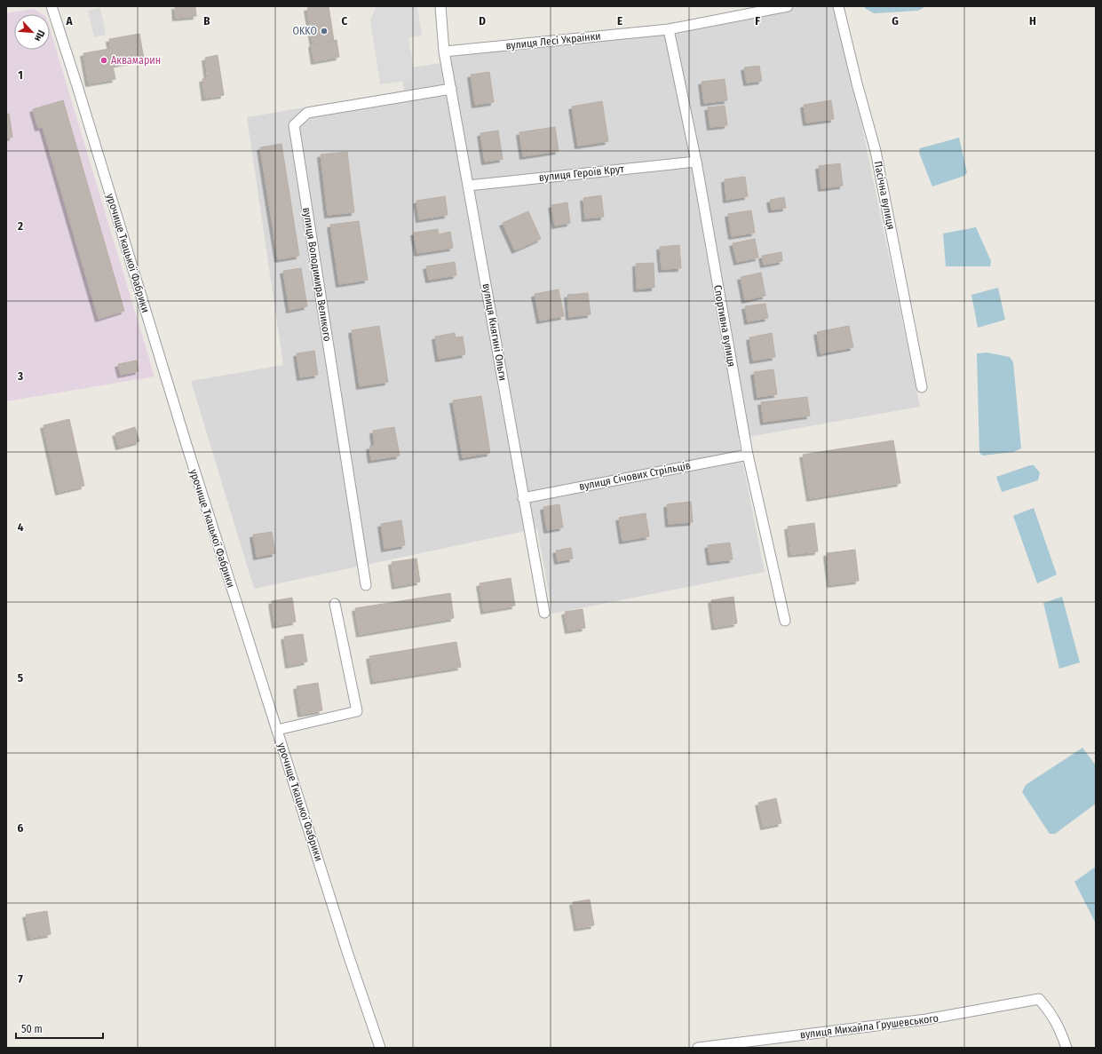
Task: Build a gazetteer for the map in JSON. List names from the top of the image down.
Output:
{
  "streets": {
    "street": [
      "вулиця Лесі Українки",
      "вулиця Героїв Крут",
      "Пасічна вулиця",
      "урочище Ткацької Фабрики",
      "вулиця Володимира Великого",
      "Спортивна вулиця",
      "вулиця Княгині Ольги",
      "вулиця Січових Стрільців",
      "вулиця Михайла Грушевського"
    ]
  },
  "crossings": [
    ["вулиця Лесі Українки", "Спортивна вулиця"],
    ["вулиця Лесі Українки", "вулиця Княгині Ольги"],
    ["вулиця Героїв Крут", "Спортивна вулиця"],
    ["вулиця Героїв Крут", "вулиця Княгині Ольги"],
    ["вулиця Володимира Великого", "вулиця Княгині Ольги"],
    ["Спортивна вулиця", "вулиця Січових Стрільців"],
    ["вулиця Княгині Ольги", "вулиця Січових Стрільців"]
  ],
  "places": ["OKKO", "Аквамарин"],
  "scale_bar": "50 m",
  "north": "bottom right",
  "grid": {
    "columns": [
      "A",
      "B",
      "C",
      "D",
      "E",
      "F",
      "G",
      "H"
    ],
    "rows": [
      "1",
      "2",
      "3",
      "4",
      "5",
      "6",
      "7"
    ]
  }
}
